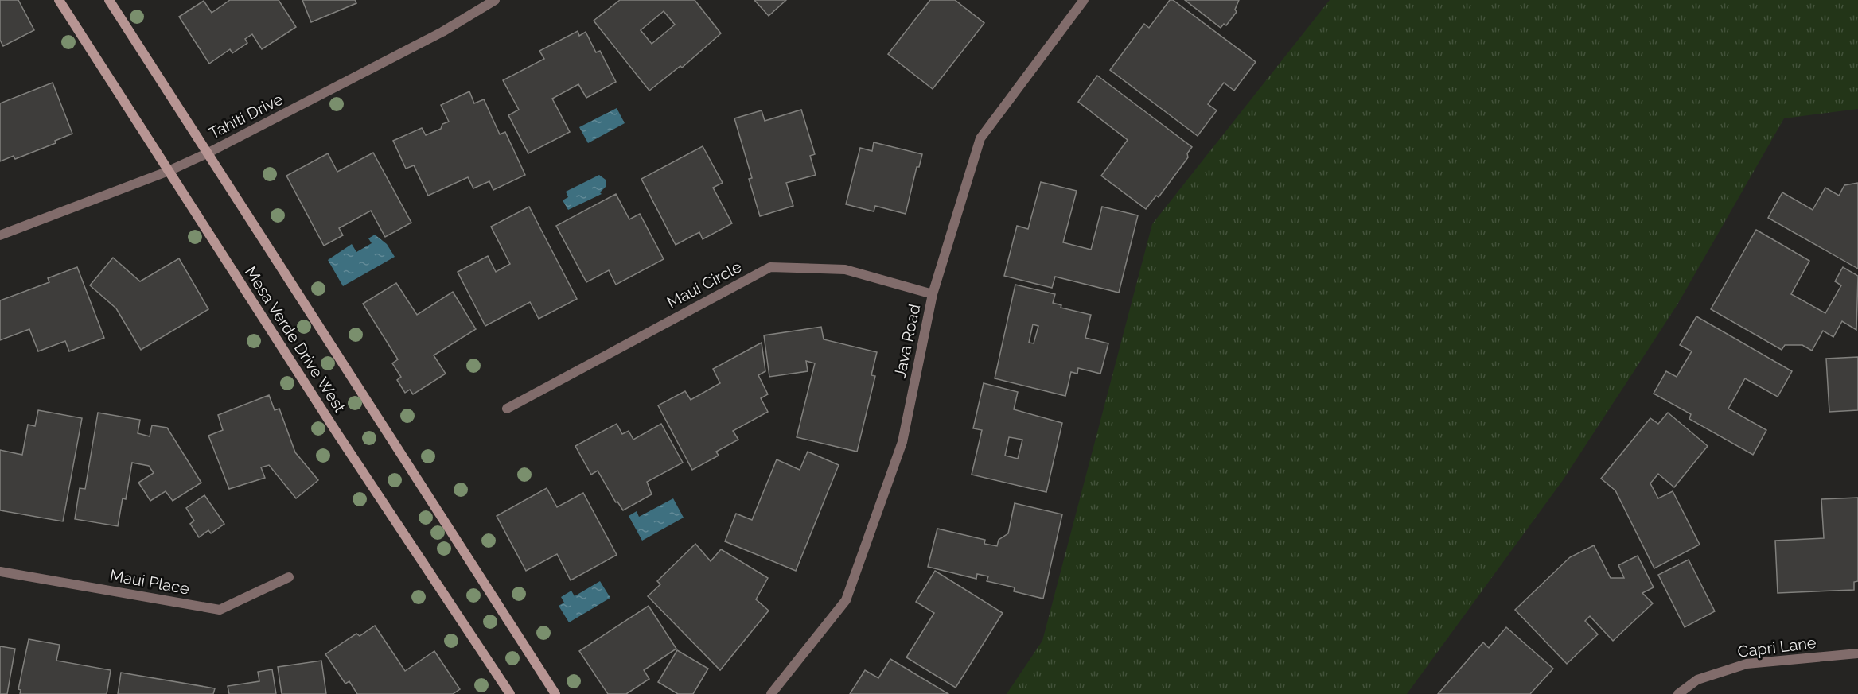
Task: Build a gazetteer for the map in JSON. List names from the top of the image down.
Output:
{
  "streets": {
    "street": [
      "Tahiti Drive",
      "Maui Circle",
      "Mesa Verde Drive West",
      "Java Road",
      "Maui Place",
      "Capri Lane"
    ]
  },
  "crossings": [
    ["Tahiti Drive", "Mesa Verde Drive West"],
    ["Maui Circle", "Java Road"]
  ]
}
